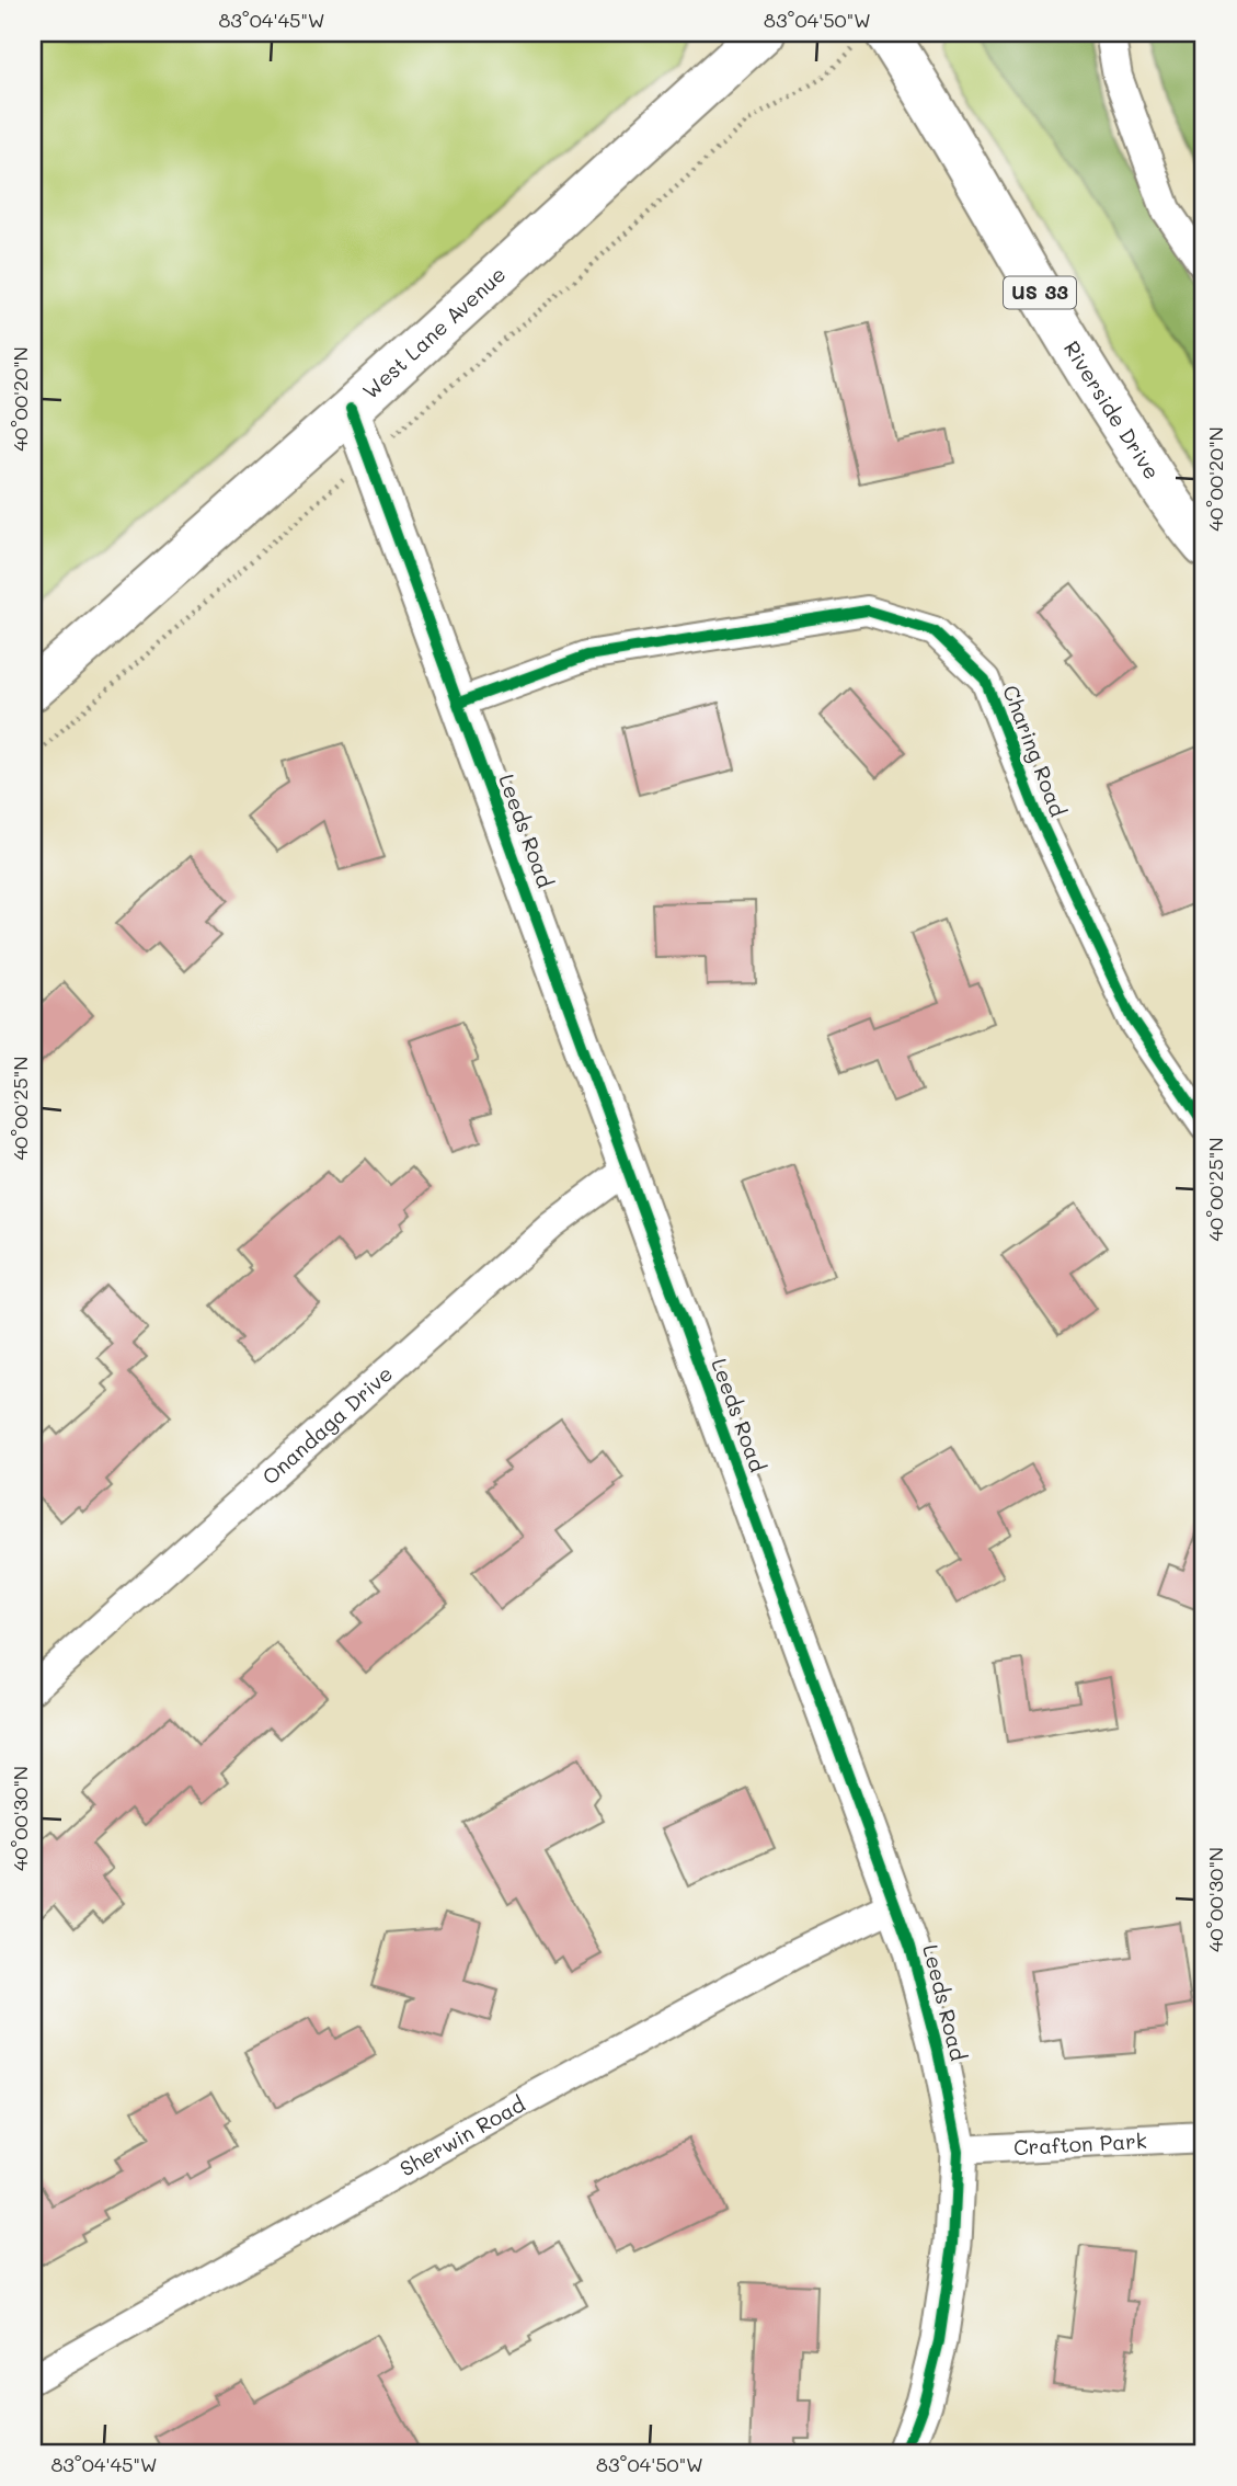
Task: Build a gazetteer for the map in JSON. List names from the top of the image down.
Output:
{
  "streets": {
    "main road": ["US 33", "West Lane Avenue", "Riverside Drive"],
    "street": [
      "Charing Road",
      "Leeds Road",
      "Onandaga Drive",
      "Sherwin Road",
      "Crafton Park"
    ]
  },
  "crossings": [
    ["West Lane Avenue", "Leeds Road"],
    ["Charing Road", "Leeds Road"],
    ["Leeds Road", "Onandaga Drive"],
    ["Leeds Road", "Sherwin Road"],
    ["Leeds Road", "Crafton Park"]
  ],
  "coordinates": [
    "83°04'45\"W",
    "83°04'50\"W",
    "40°00'20\"N",
    "40°00'25\"N",
    "40°00'30\"N"
  ]
}
